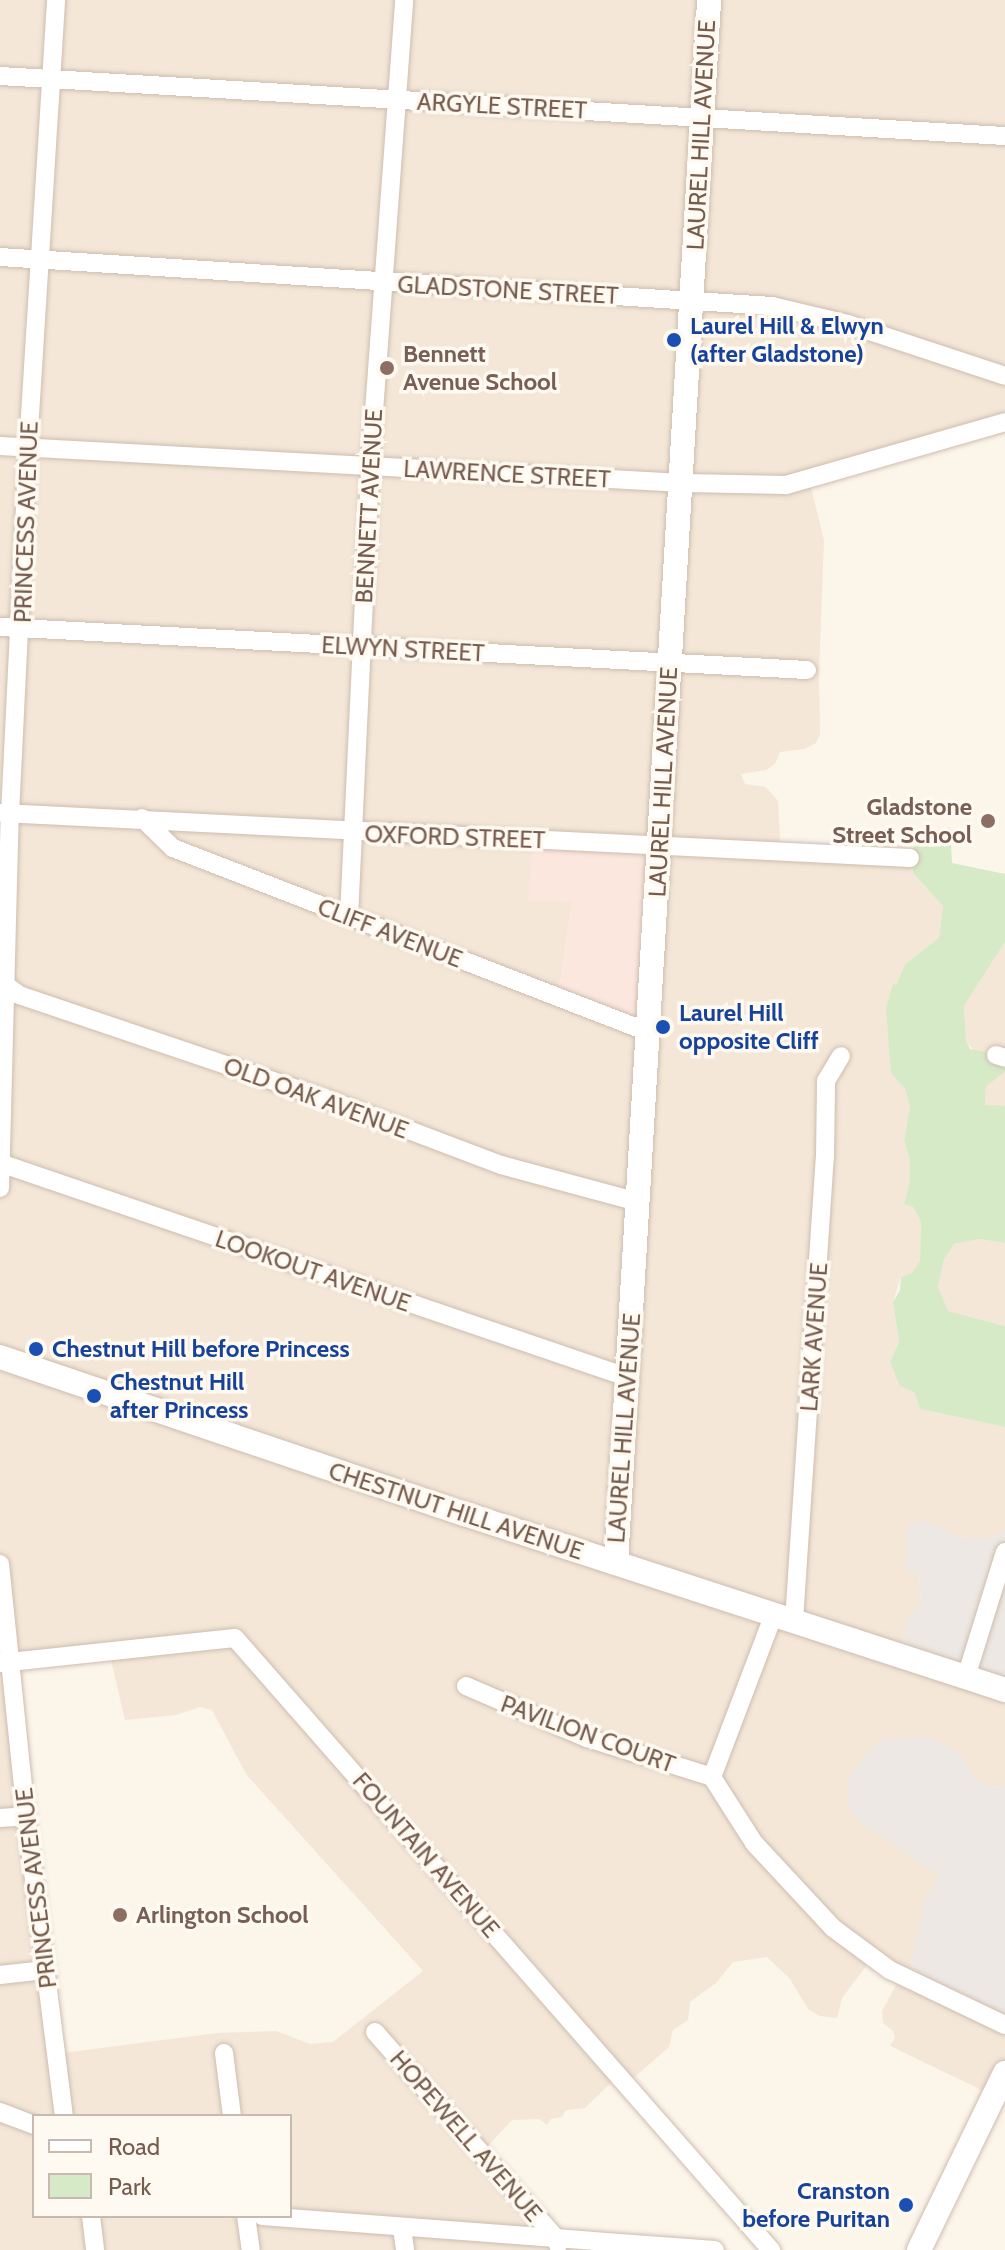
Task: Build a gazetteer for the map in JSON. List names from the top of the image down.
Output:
{
  "streets": {
    "street": [
      "ARGYLE STREET",
      "LAUREL HILL AVENUE",
      "GLADSTONE STREET",
      "LAWRENCE STREET",
      "BENNETT AVENUE",
      "PRINCESS AVENUE",
      "ELWYN STREET",
      "OXFORD STREET",
      "CLIFF AVENUE",
      "OLD OAK AVENUE",
      "LOOKOUT AVENUE",
      "LARK AVENUE",
      "CHESTNUT HILL AVENUE",
      "PAVILION COURT",
      "FOUNTAIN AVENUE",
      "HOPEWELL AVENUE"
    ]
  },
  "crossings": [
    ["ARGYLE STREET", "LAUREL HILL AVENUE"],
    ["ARGYLE STREET", "BENNETT AVENUE"],
    ["ARGYLE STREET", "PRINCESS AVENUE"],
    ["LAUREL HILL AVENUE", "GLADSTONE STREET"],
    ["LAUREL HILL AVENUE", "LAWRENCE STREET"],
    ["LAUREL HILL AVENUE", "ELWYN STREET"],
    ["LAUREL HILL AVENUE", "OXFORD STREET"],
    ["LAUREL HILL AVENUE", "CLIFF AVENUE"],
    ["LAUREL HILL AVENUE", "OLD OAK AVENUE"],
    ["LAUREL HILL AVENUE", "LOOKOUT AVENUE"],
    ["LAUREL HILL AVENUE", "CHESTNUT HILL AVENUE"],
    ["GLADSTONE STREET", "BENNETT AVENUE"],
    ["GLADSTONE STREET", "PRINCESS AVENUE"],
    ["LAWRENCE STREET", "BENNETT AVENUE"],
    ["LAWRENCE STREET", "PRINCESS AVENUE"],
    ["BENNETT AVENUE", "ELWYN STREET"],
    ["BENNETT AVENUE", "OXFORD STREET"],
    ["BENNETT AVENUE", "CLIFF AVENUE"],
    ["PRINCESS AVENUE", "ELWYN STREET"],
    ["PRINCESS AVENUE", "OXFORD STREET"],
    ["PRINCESS AVENUE", "OLD OAK AVENUE"],
    ["PRINCESS AVENUE", "LOOKOUT AVENUE"],
    ["PRINCESS AVENUE", "FOUNTAIN AVENUE"],
    ["OXFORD STREET", "CLIFF AVENUE"],
    ["LARK AVENUE", "CHESTNUT HILL AVENUE"],
    ["LARK AVENUE", "PAVILION COURT"]
  ],
  "places": [
    "Laurel Hill & Elwyn (after Gladstone)",
    "Bennett Avenue School",
    "Gladstone Street School",
    "Laurel Hill opposite Cliff",
    "Chestnut Hill before Princess",
    "Chestnut Hill after Princess",
    "Arlington School",
    "Cranston before Puritan"
  ],
  "legend": ["Road", "Park"]
}
